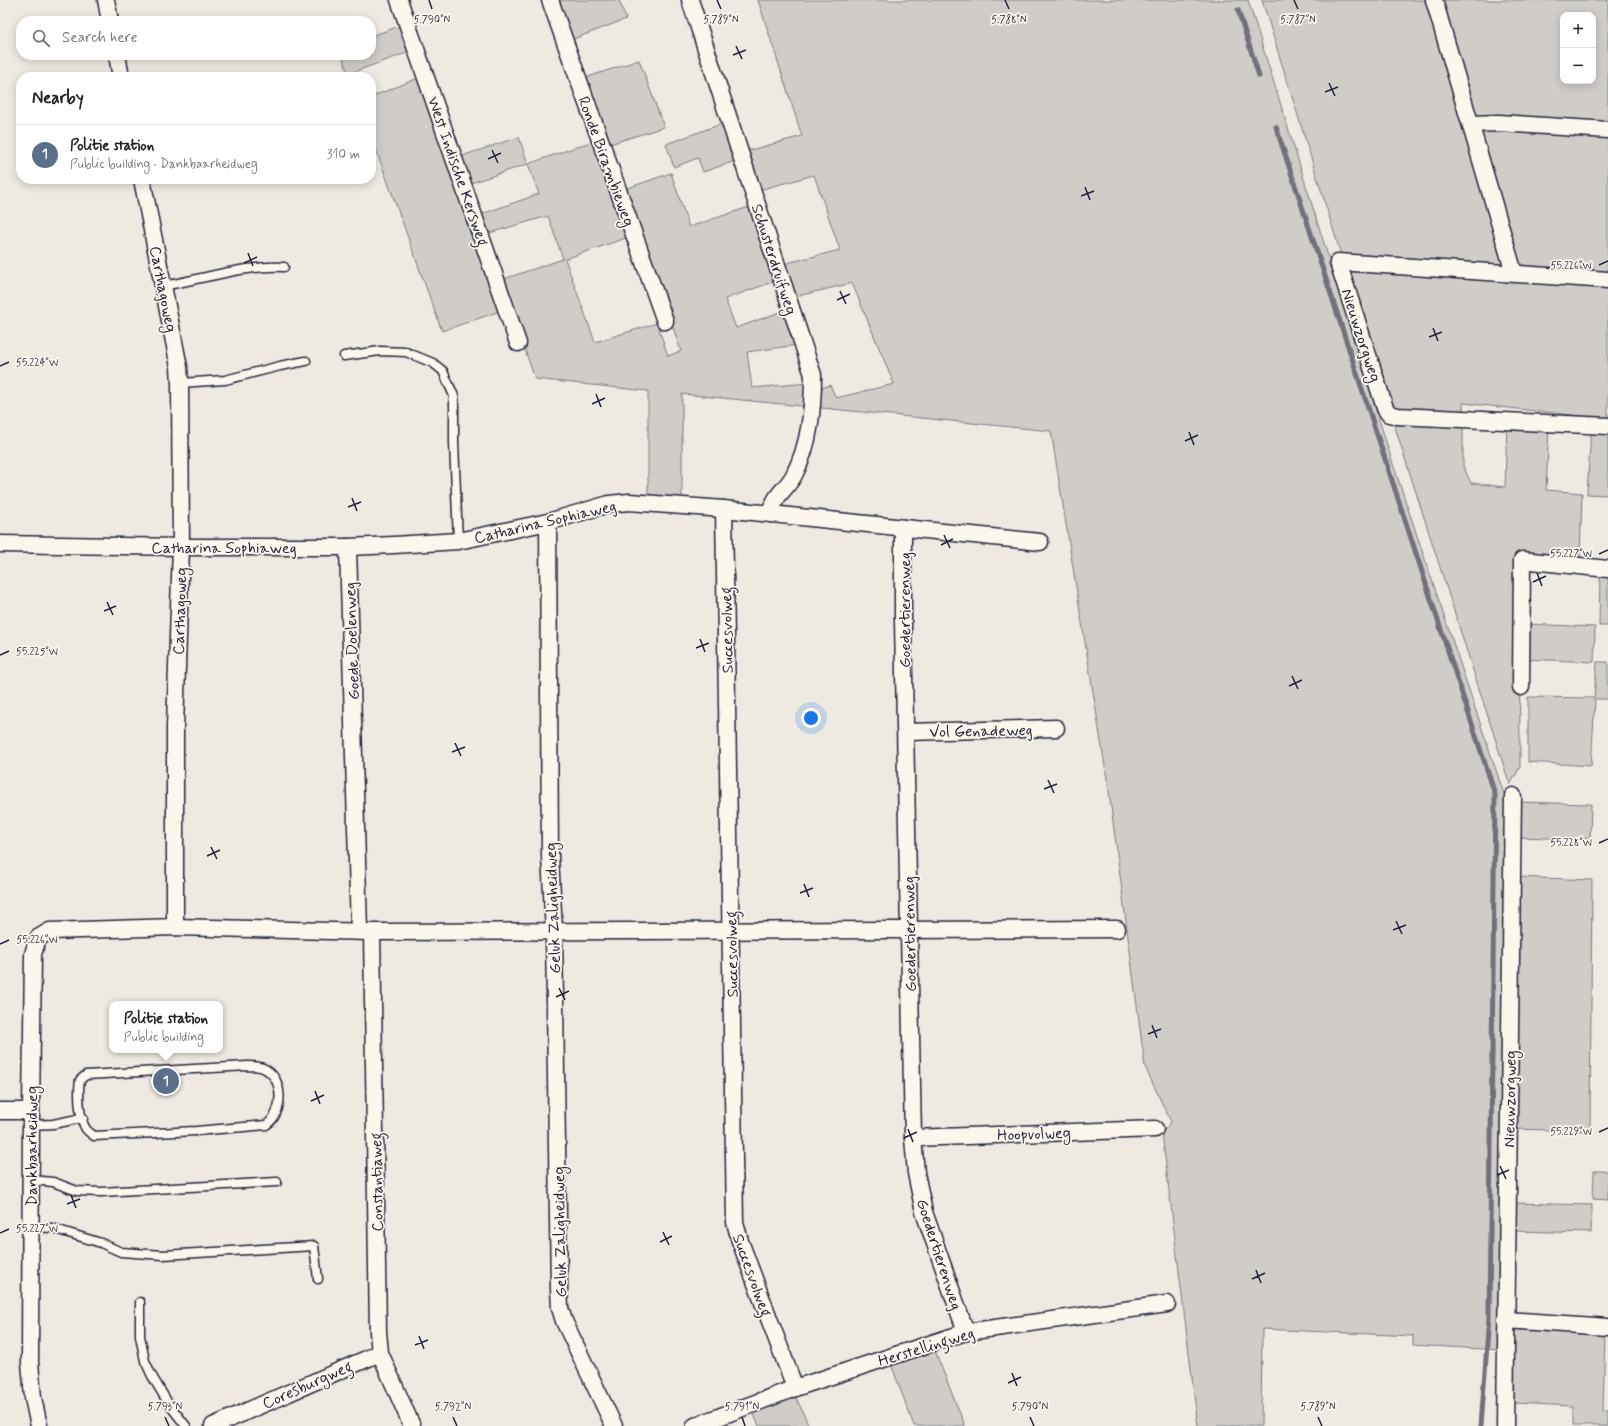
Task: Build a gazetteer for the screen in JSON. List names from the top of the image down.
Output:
{
  "streets": {
    "street": [
      "Ronde Birambieweg",
      "West Indische Kersweg",
      "Schusterdruifweg",
      "Carthagoweg",
      "Nieuwzorgweg",
      "Catharina Sophiaweg",
      "Goedertierenweg",
      "Succesvolweg",
      "Goede Doelenweg",
      "Vol Genadeweg",
      "Geluk Zaligheidweg",
      "Hoopvolweg",
      "Dankbaarheidweg",
      "Constantiaweg",
      "Herstellingweg",
      "Coresburgweg"
    ]
  },
  "crossings": [
    ["Schusterdruifweg", "Catharina Sophiaweg"],
    ["Carthagoweg", "Catharina Sophiaweg"],
    ["Carthagoweg", "Dankbaarheidweg"],
    ["Catharina Sophiaweg", "Goedertierenweg"],
    ["Catharina Sophiaweg", "Succesvolweg"],
    ["Catharina Sophiaweg", "Goede Doelenweg"],
    ["Catharina Sophiaweg", "Geluk Zaligheidweg"],
    ["Goedertierenweg", "Vol Genadeweg"],
    ["Goedertierenweg", "Hoopvolweg"],
    ["Goedertierenweg", "Herstellingweg"],
    ["Succesvolweg", "Herstellingweg"],
    ["Goede Doelenweg", "Constantiaweg"],
    ["Constantiaweg", "Coresburgweg"]
  ],
  "page": {
    "map_buttons": ["+", "−"],
    "search": "Search here",
    "heading": "Nearby",
    "list": [
      {
        "mark": "1",
        "name": "Politie station",
        "note": "Public building · Dankbaarheidweg",
        "value": "310 m"
      }
    ],
    "popup": ["Politie station", "Public building"],
    "pins": "1"
  },
  "coordinates": [
    "5.790°N",
    "5.789°N",
    "5.788°N",
    "5.787°N",
    "55.226°W",
    "55.224°W",
    "55.227°W",
    "55.225°W",
    "55.228°W",
    "55.229°W",
    "5.793°N",
    "5.792°N",
    "5.791°N"
  ]
}
